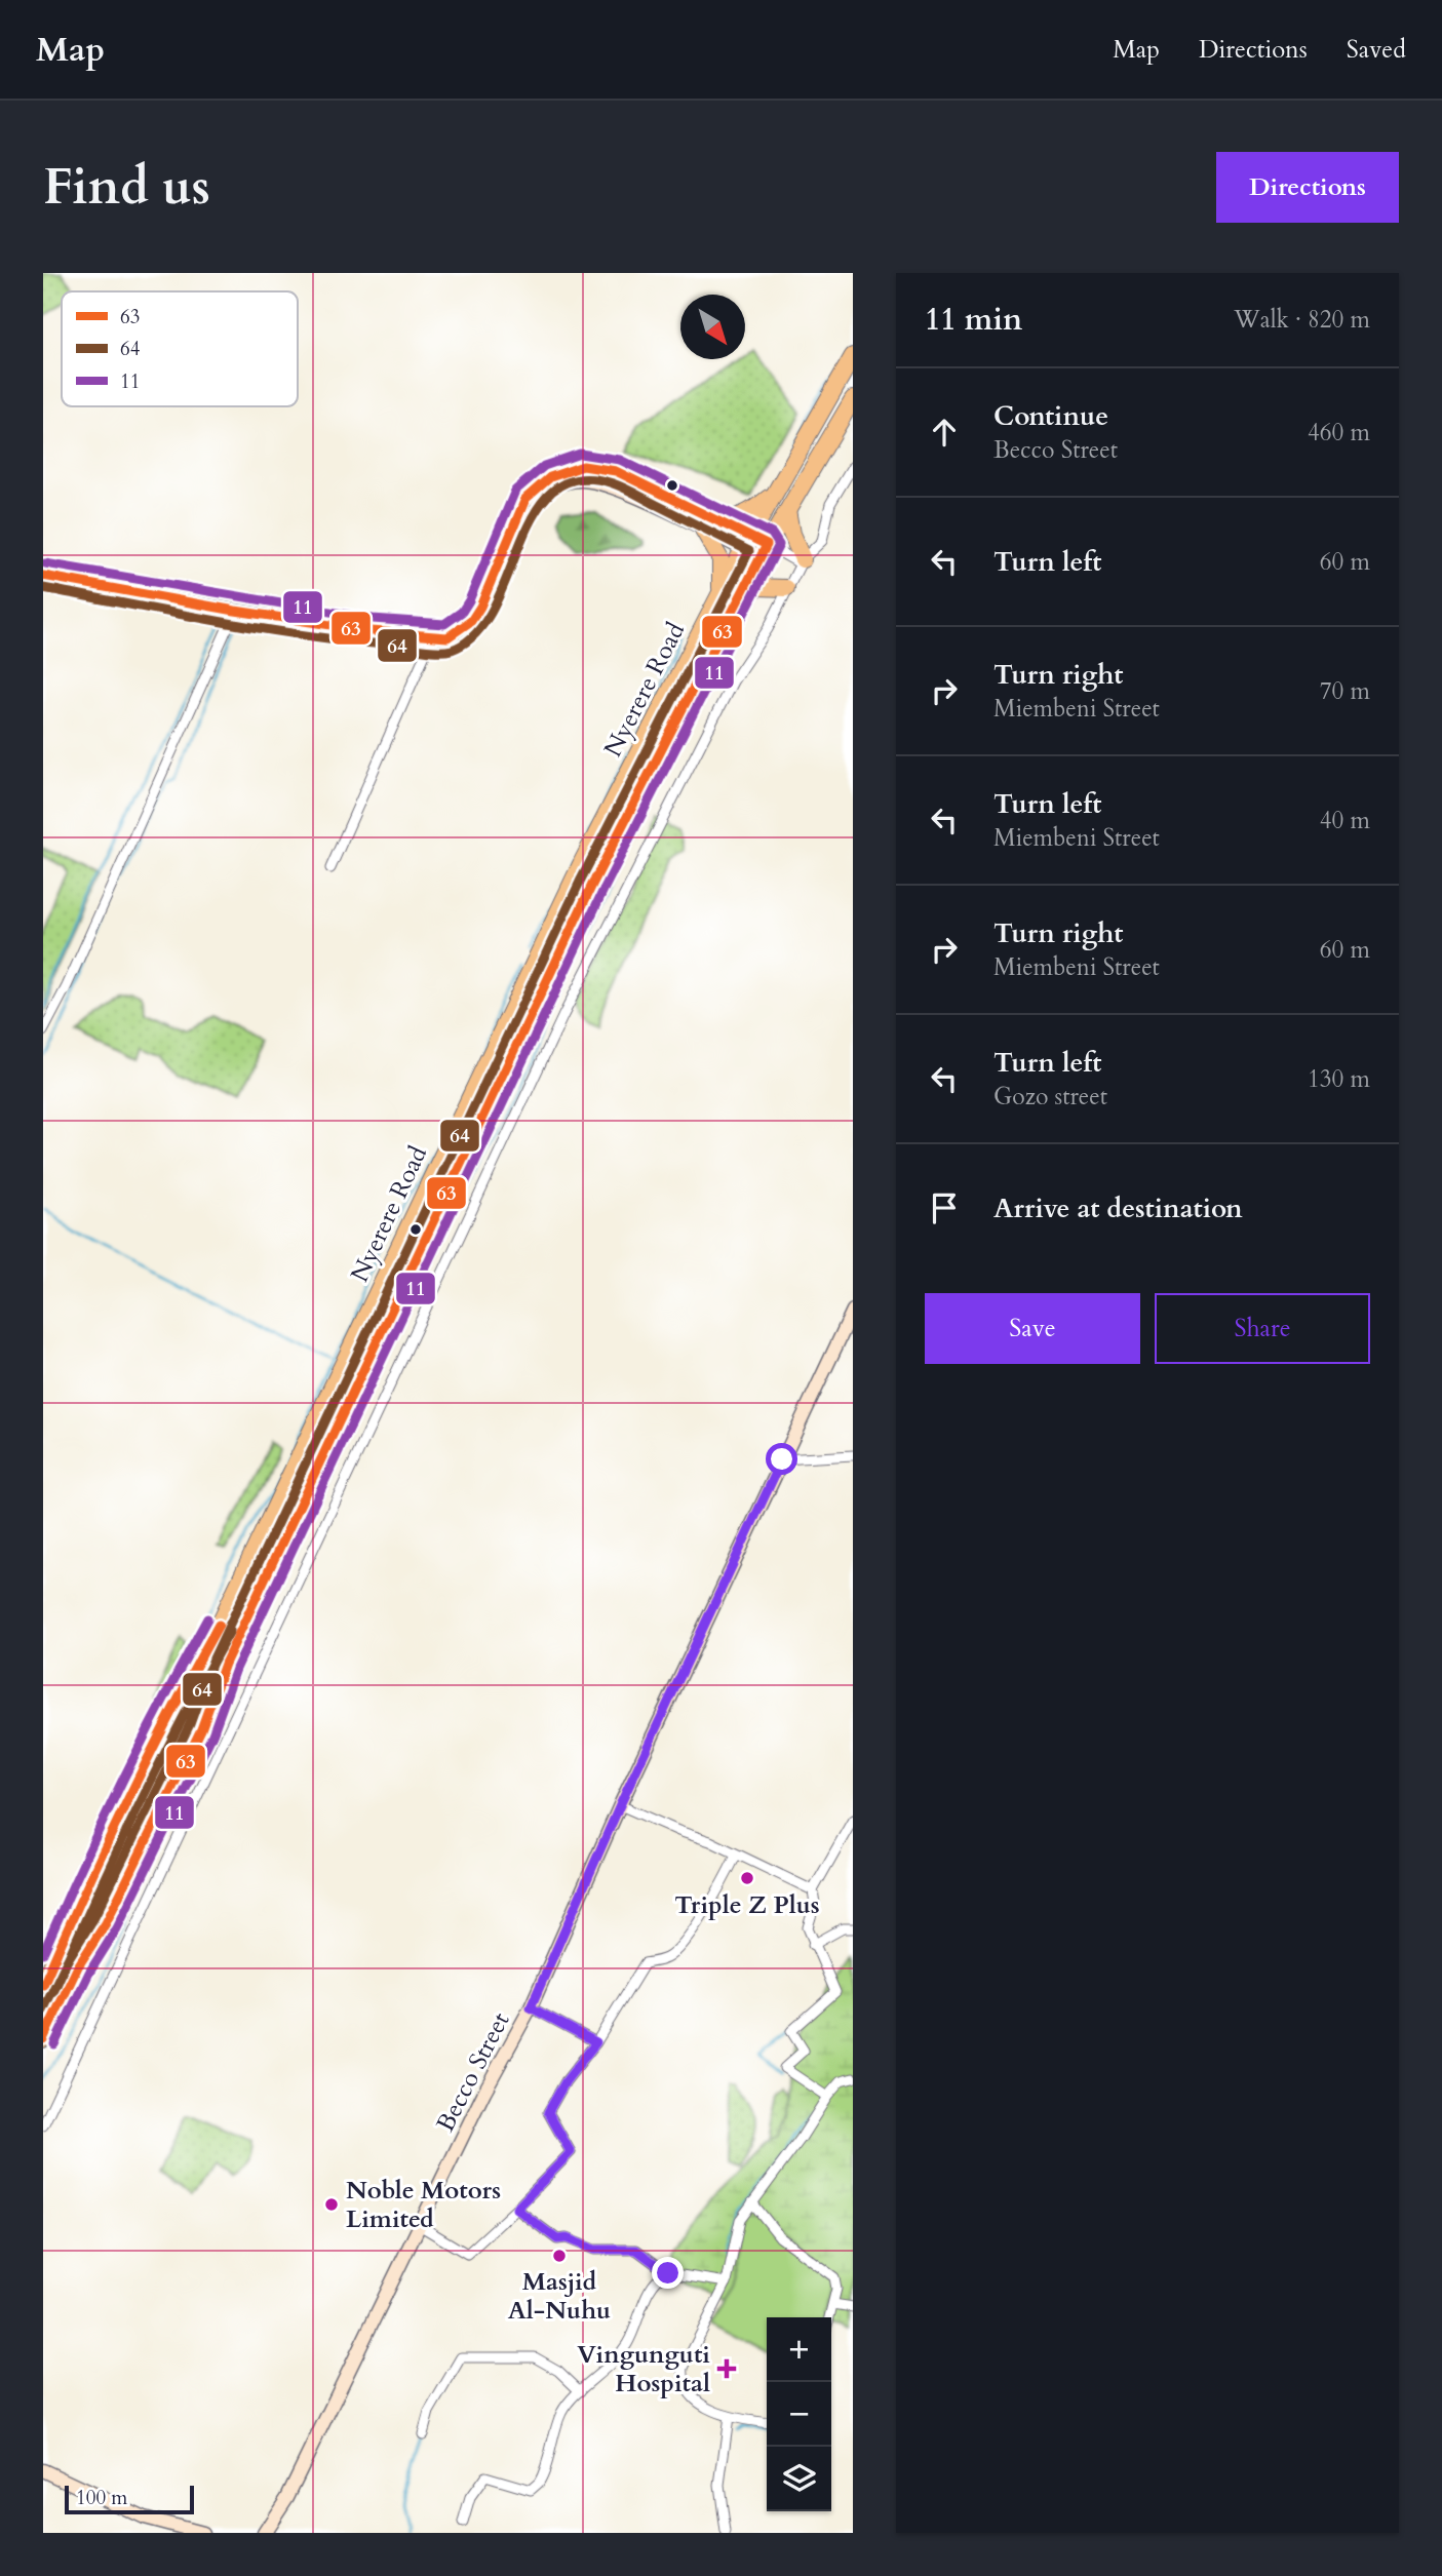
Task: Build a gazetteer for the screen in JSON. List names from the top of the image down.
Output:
{
  "streets": {
    "highway": ["Nyerere Road"],
    "street": ["Becco Street"]
  },
  "places": {
    "other": ["Triple Z Plus", "Noble Motors Limited", "Masjid Al-Nuhu"],
    "health": ["Vingunguti Hospital"]
  },
  "lines": ["transit line 11", "transit line 63", "transit line 64"],
  "legend": ["63", "64", "11"],
  "scale_bar": "100 m",
  "north": "bottom right",
  "page": {
    "header": "Map",
    "nav": ["Map", "Directions", "Saved"],
    "buttons": [
      "Directions",
      ["Save", "Share"]
    ],
    "title": "Find us",
    "heading": ["11 min", "Walk · 820 m"],
    "list": [
      ["Continue", "Becco Street", "460 m"],
      ["Turn left", "60 m"],
      ["Turn right", "Miembeni Street", "70 m"],
      ["Turn left", "Miembeni Street", "40 m"],
      ["Turn right", "Miembeni Street", "60 m"],
      ["Turn left", "Gozo street", "130 m"],
      "Arrive at destination"
    ],
    "map_buttons": ["+", "−"],
    "scale": "100 m"
  }
}
